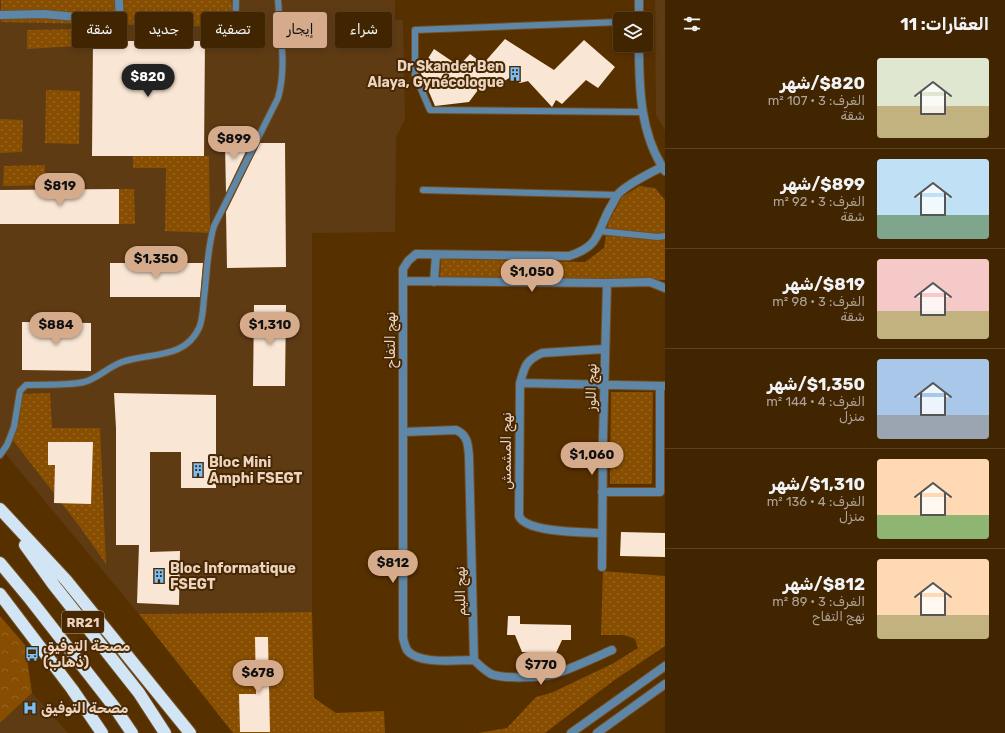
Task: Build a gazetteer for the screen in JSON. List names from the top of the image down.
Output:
{
  "streets": {
    "highway": ["RR21"],
    "street": [
      "نهج التفاح",
      "نهج اللوز",
      "نهج المشمش",
      "نهج الليم"
    ]
  },
  "crossings": [
    ["نهج التفاح", "نهج الليم"],
    ["نهج اللوز", "نهج المشمش"]
  ],
  "places": {
    "building": ["Dr Skander Ben Alaya, Gynécologue", "Bloc Mini Amphi FSEGT", "Bloc Informatique FSEGT"],
    "bus stop": ["مصحة التوفيق (ذهاب)"],
    "hospital": ["مصحة التوفيق"]
  },
  "page": {
    "heading": "العقارات: 11",
    "chip": [
      "شراء",
      "إيجار",
      "تصفية",
      "جديد",
      "شقة"
    ],
    "list": [
      {
        "name": "$820/شهر",
        "note": "الغرف: 3 · 107 m² · شقة"
      },
      {
        "name": "$899/شهر",
        "note": "الغرف: 3 · 92 m² · شقة"
      },
      {
        "name": "$819/شهر",
        "note": "الغرف: 3 · 98 m² · شقة"
      },
      {
        "name": "$1,350/شهر",
        "note": "الغرف: 4 · 144 m² · منزل"
      },
      {
        "name": "$1,310/شهر",
        "note": "الغرف: 4 · 136 m² · منزل"
      },
      {
        "name": "$812/شهر",
        "note": "الغرف: 3 · 89 m² · نهج التفاح"
      }
    ],
    "price": [
      "$820",
      "$899",
      "$819",
      "$1,350",
      "$1,050",
      "$884",
      "$1,310",
      "$1,060",
      "$812",
      "$770",
      "$678"
    ]
  }
}
